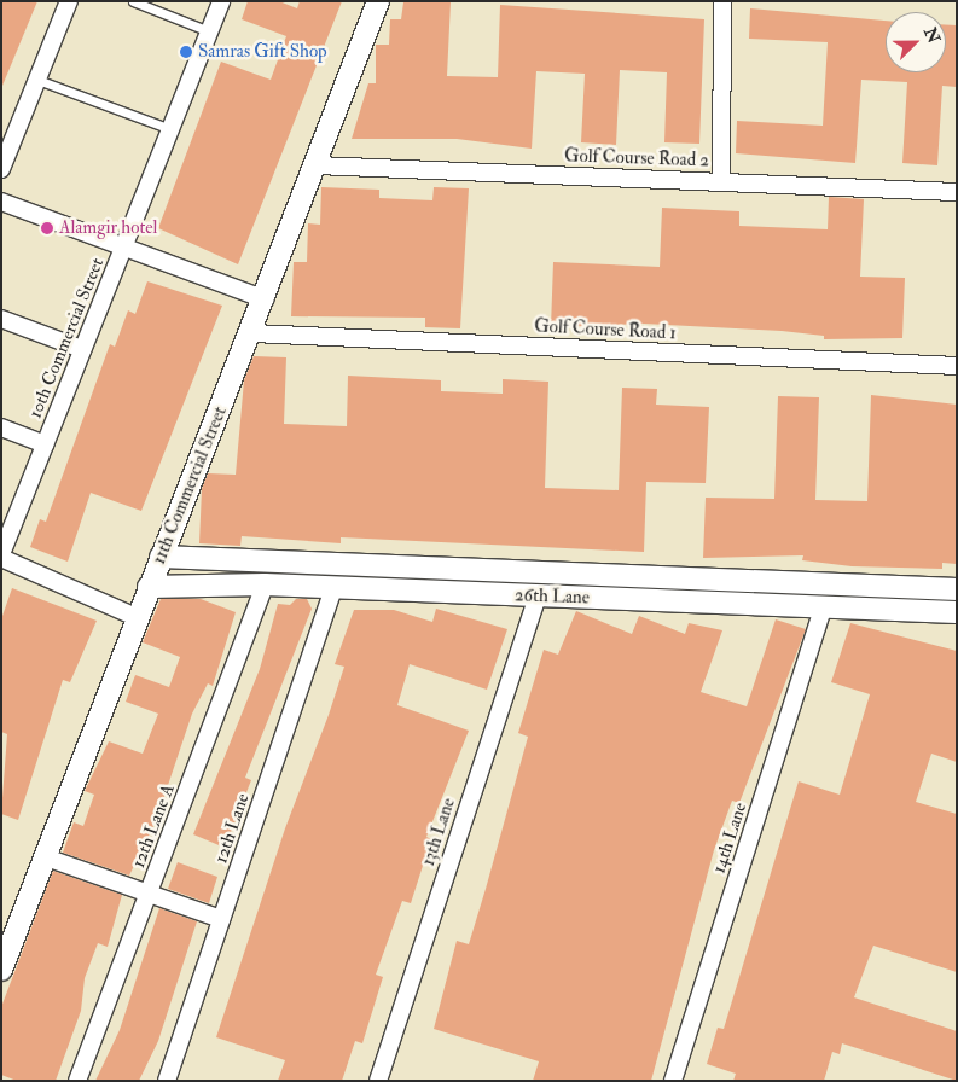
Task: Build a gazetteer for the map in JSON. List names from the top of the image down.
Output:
{
  "streets": {
    "street": [
      "Golf Course Road 2",
      "Golf Course Road 1",
      "10th Commercial Street",
      "11th Commercial Street",
      "26th Lane",
      "12th Lane A",
      "12th Lane",
      "13th Lane",
      "14th Lane"
    ]
  },
  "crossings": [
    ["Golf Course Road 2", "11th Commercial Street"],
    ["Golf Course Road 1", "11th Commercial Street"],
    ["11th Commercial Street", "26th Lane"],
    ["26th Lane", "12th Lane A"],
    ["26th Lane", "12th Lane"],
    ["26th Lane", "13th Lane"],
    ["26th Lane", "14th Lane"]
  ],
  "places": ["Samras Gift Shop", "Alamgir hotel"],
  "north": "top right"
}
